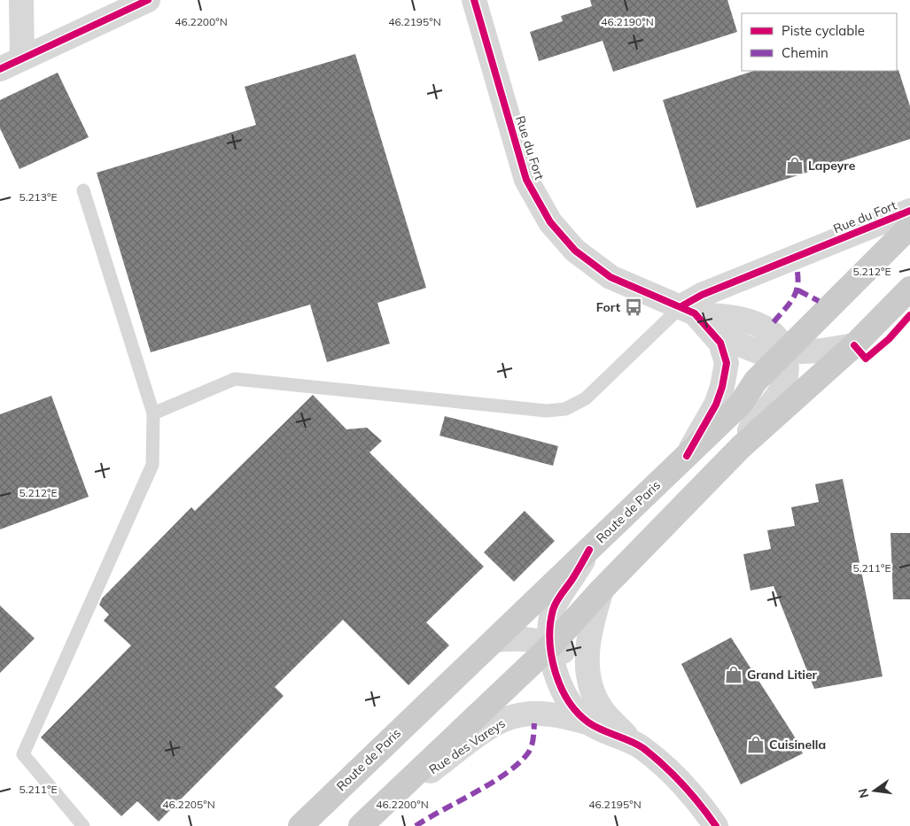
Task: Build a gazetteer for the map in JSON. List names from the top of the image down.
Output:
{
  "streets": {
    "main road": ["Route de Paris"],
    "street": ["Rue du Fort", "Rue des Vareys"]
  },
  "crossings": [
    ["Rue du Fort", "Route de Paris"],
    ["Route de Paris", "Rue des Vareys"]
  ],
  "places": {
    "shop": ["Lapeyre", "Grand Litier", "Cuisinella"],
    "bus stop": ["Fort"]
  },
  "legend": ["Piste cyclable", "Chemin"],
  "north": "left",
  "coordinates": [
    "46.2200°N",
    "46.2195°N",
    "46.2190°N",
    "5.213°E",
    "5.212°E",
    "5.211°E",
    "46.2205°N"
  ]
}
